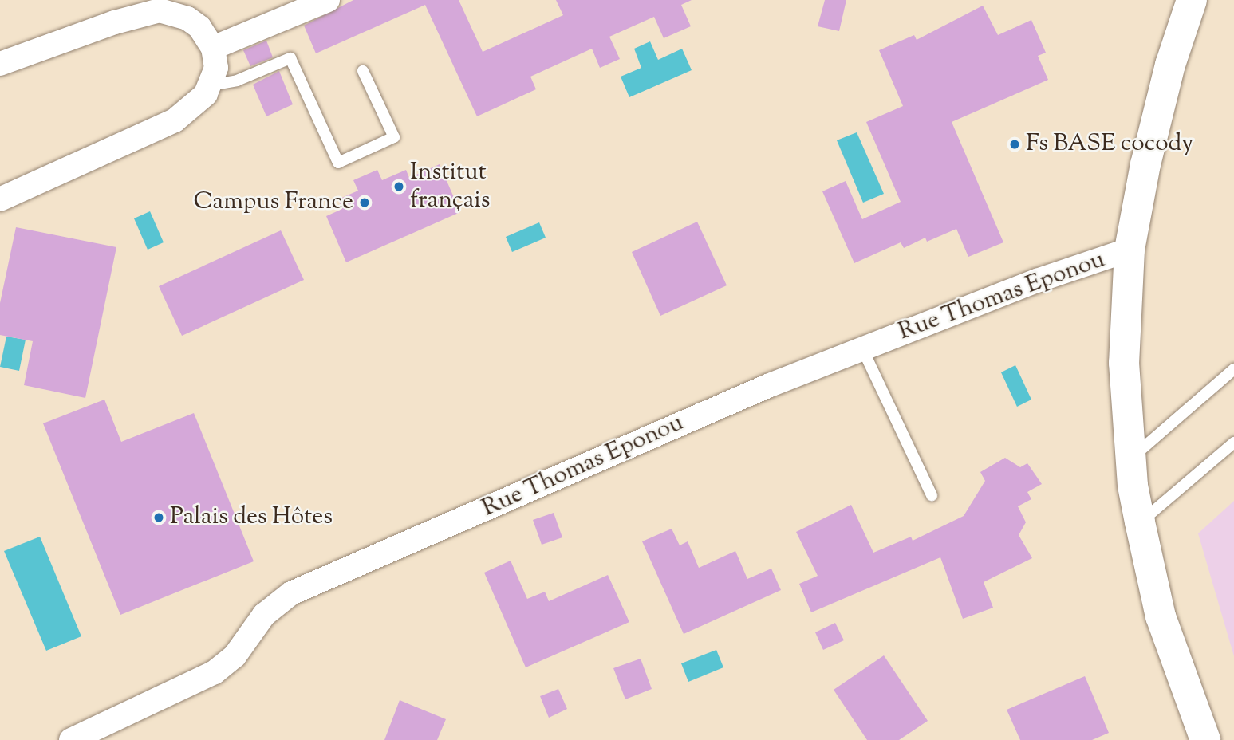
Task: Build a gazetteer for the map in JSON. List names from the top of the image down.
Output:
{
  "streets": {
    "street": ["Rue Thomas Eponou"]
  },
  "places": [
    "Fs BASE cocody",
    "Institut français",
    "Campus France",
    "Palais des Hôtes"
  ]
}
